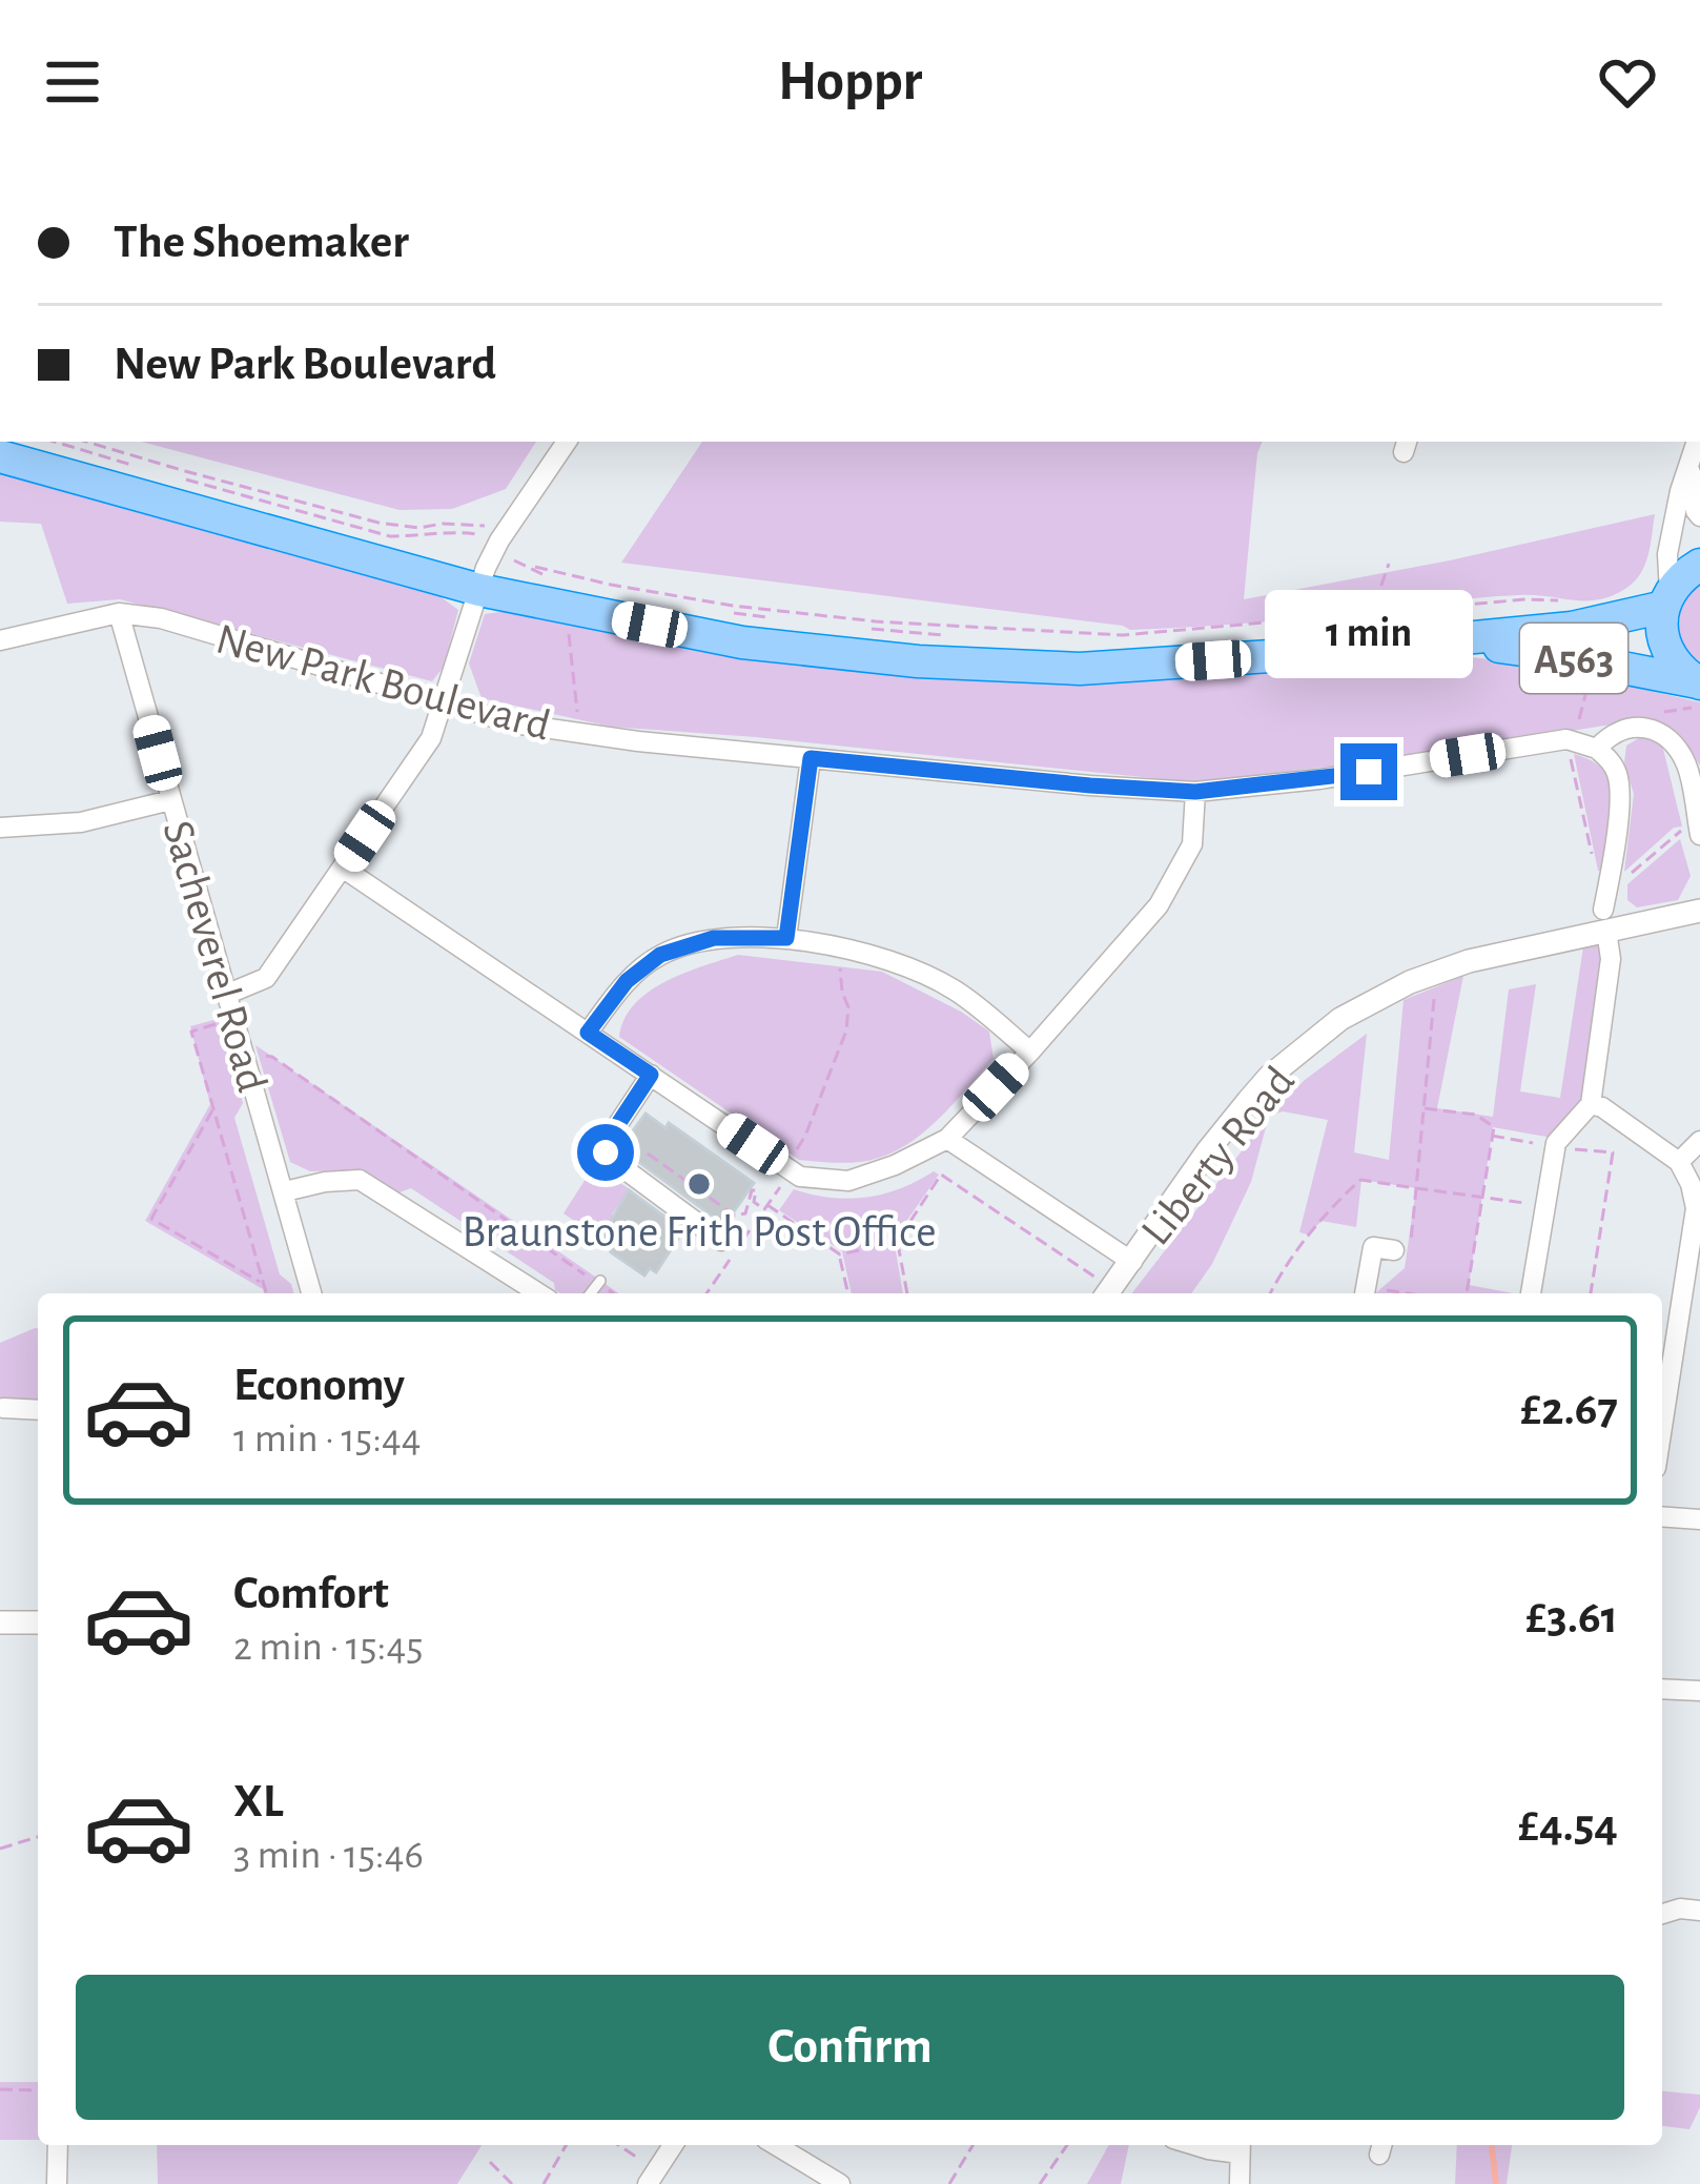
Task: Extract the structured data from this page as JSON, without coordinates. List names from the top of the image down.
{
  "streets": {
    "highway": ["A563"],
    "street": ["New Park Boulevard", "Sacheverel Road", "Liberty Road"]
  },
  "crossings": [
    ["New Park Boulevard", "Sacheverel Road"]
  ],
  "places": ["Braunstone Frith Post Office"],
  "page": {
    "header": "Hoppr",
    "banner": ["The Shoemaker", "New Park Boulevard"],
    "bubble": "1 min",
    "list": [
      {
        "name": "Economy",
        "note": "1 min · 15:44",
        "value": "£2.67"
      },
      {
        "name": "Comfort",
        "note": "2 min · 15:45",
        "value": "£3.61"
      },
      {
        "name": "XL",
        "note": "3 min · 15:46",
        "value": "£4.54"
      }
    ],
    "buttons": "Confirm"
  }
}
